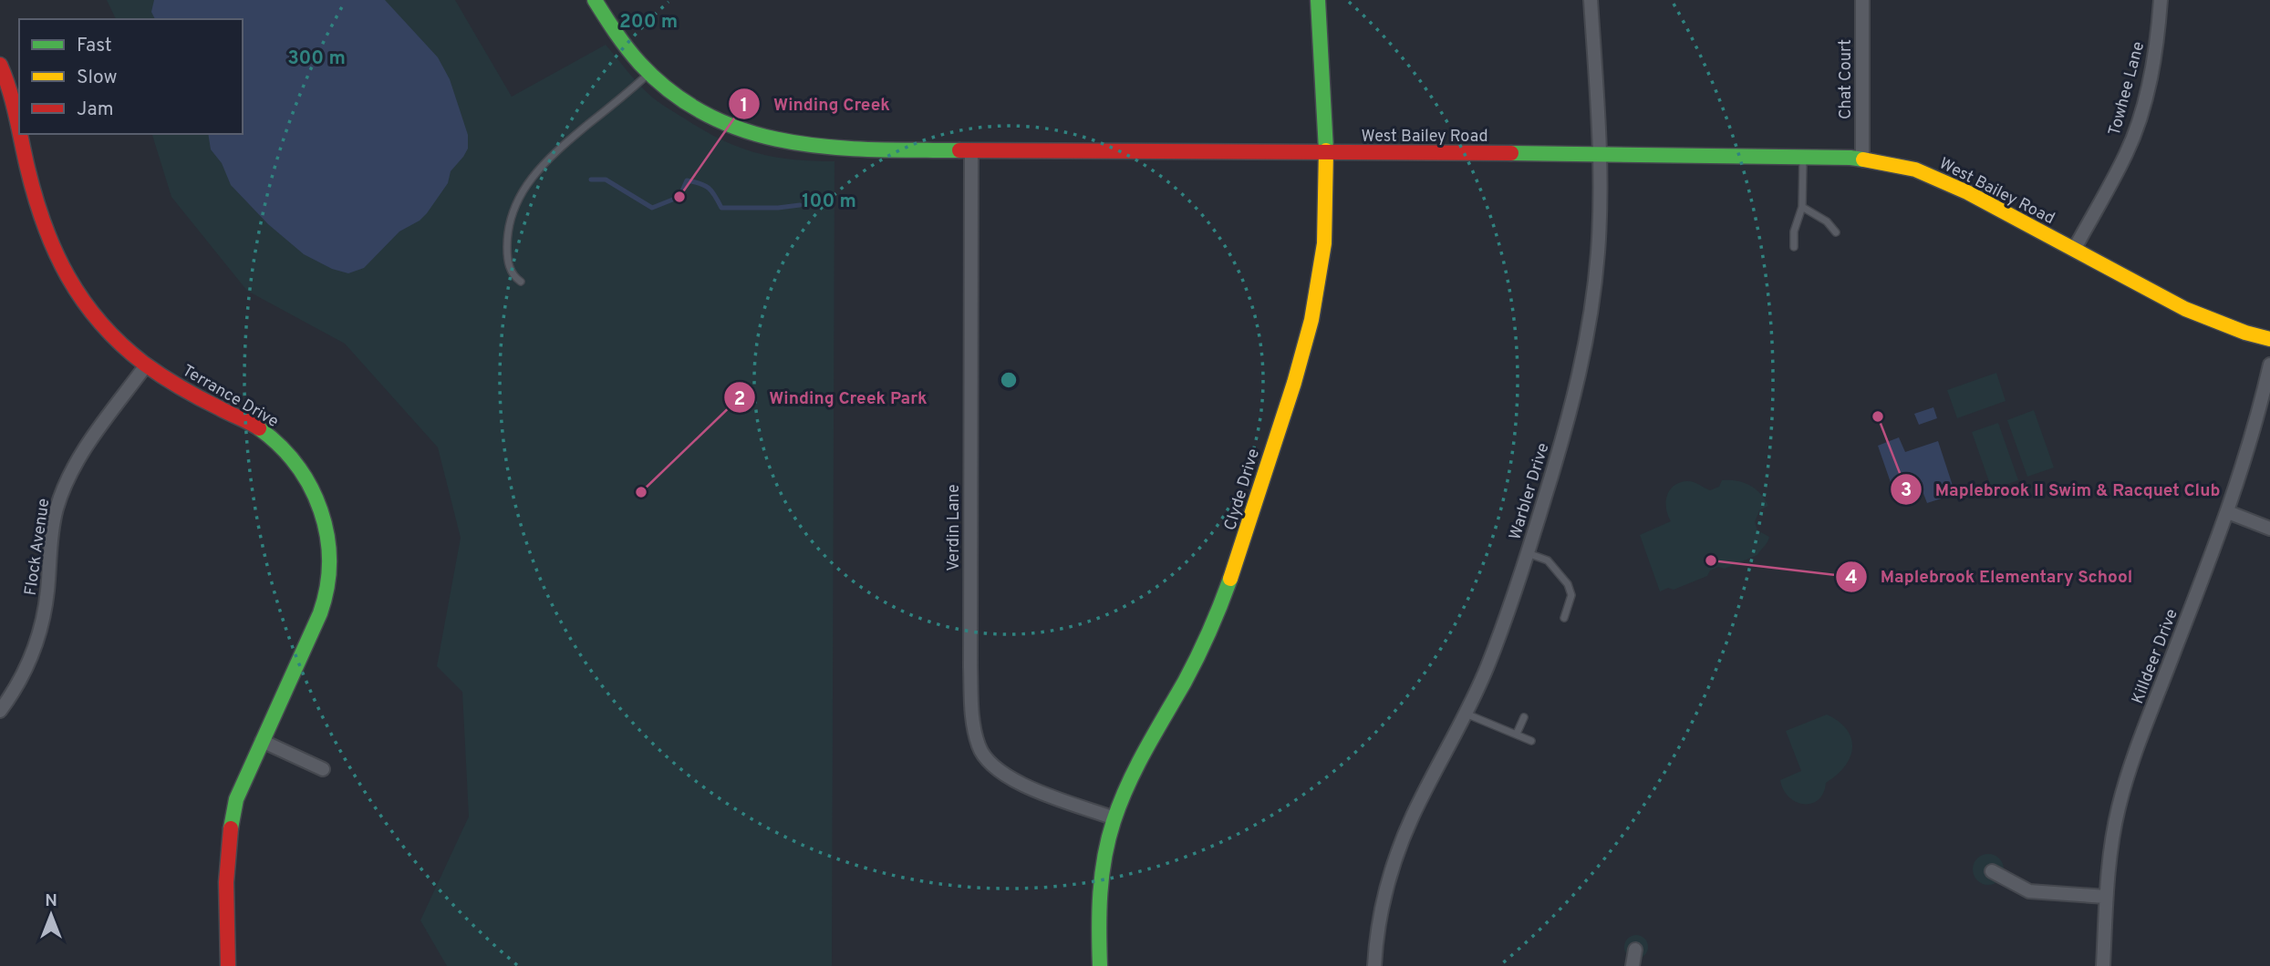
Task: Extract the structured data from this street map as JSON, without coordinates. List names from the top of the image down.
{
  "streets": {
    "street": [
      "Chat Court",
      "Towhee Lane",
      "West Bailey Road",
      "Terrance Drive",
      "Clyde Drive",
      "Warbler Drive",
      "Verdin Lane",
      "Flock Avenue",
      "Killdeer Drive"
    ]
  },
  "crossings": [
    ["Chat Court", "West Bailey Road"],
    ["Towhee Lane", "West Bailey Road"],
    ["West Bailey Road", "Clyde Drive"],
    ["West Bailey Road", "Warbler Drive"],
    ["West Bailey Road", "Verdin Lane"],
    ["Terrance Drive", "Flock Avenue"],
    ["Clyde Drive", "Verdin Lane"]
  ],
  "places": [
    "Winding Creek",
    "Maplebrook II Swim & Racquet Club",
    "Winding Creek Park",
    "Maplebrook Elementary School"
  ],
  "legend": ["Fast", "Slow", "Jam"],
  "north": "top",
  "rings": ["200 m", "300 m", "100 m"]
}
